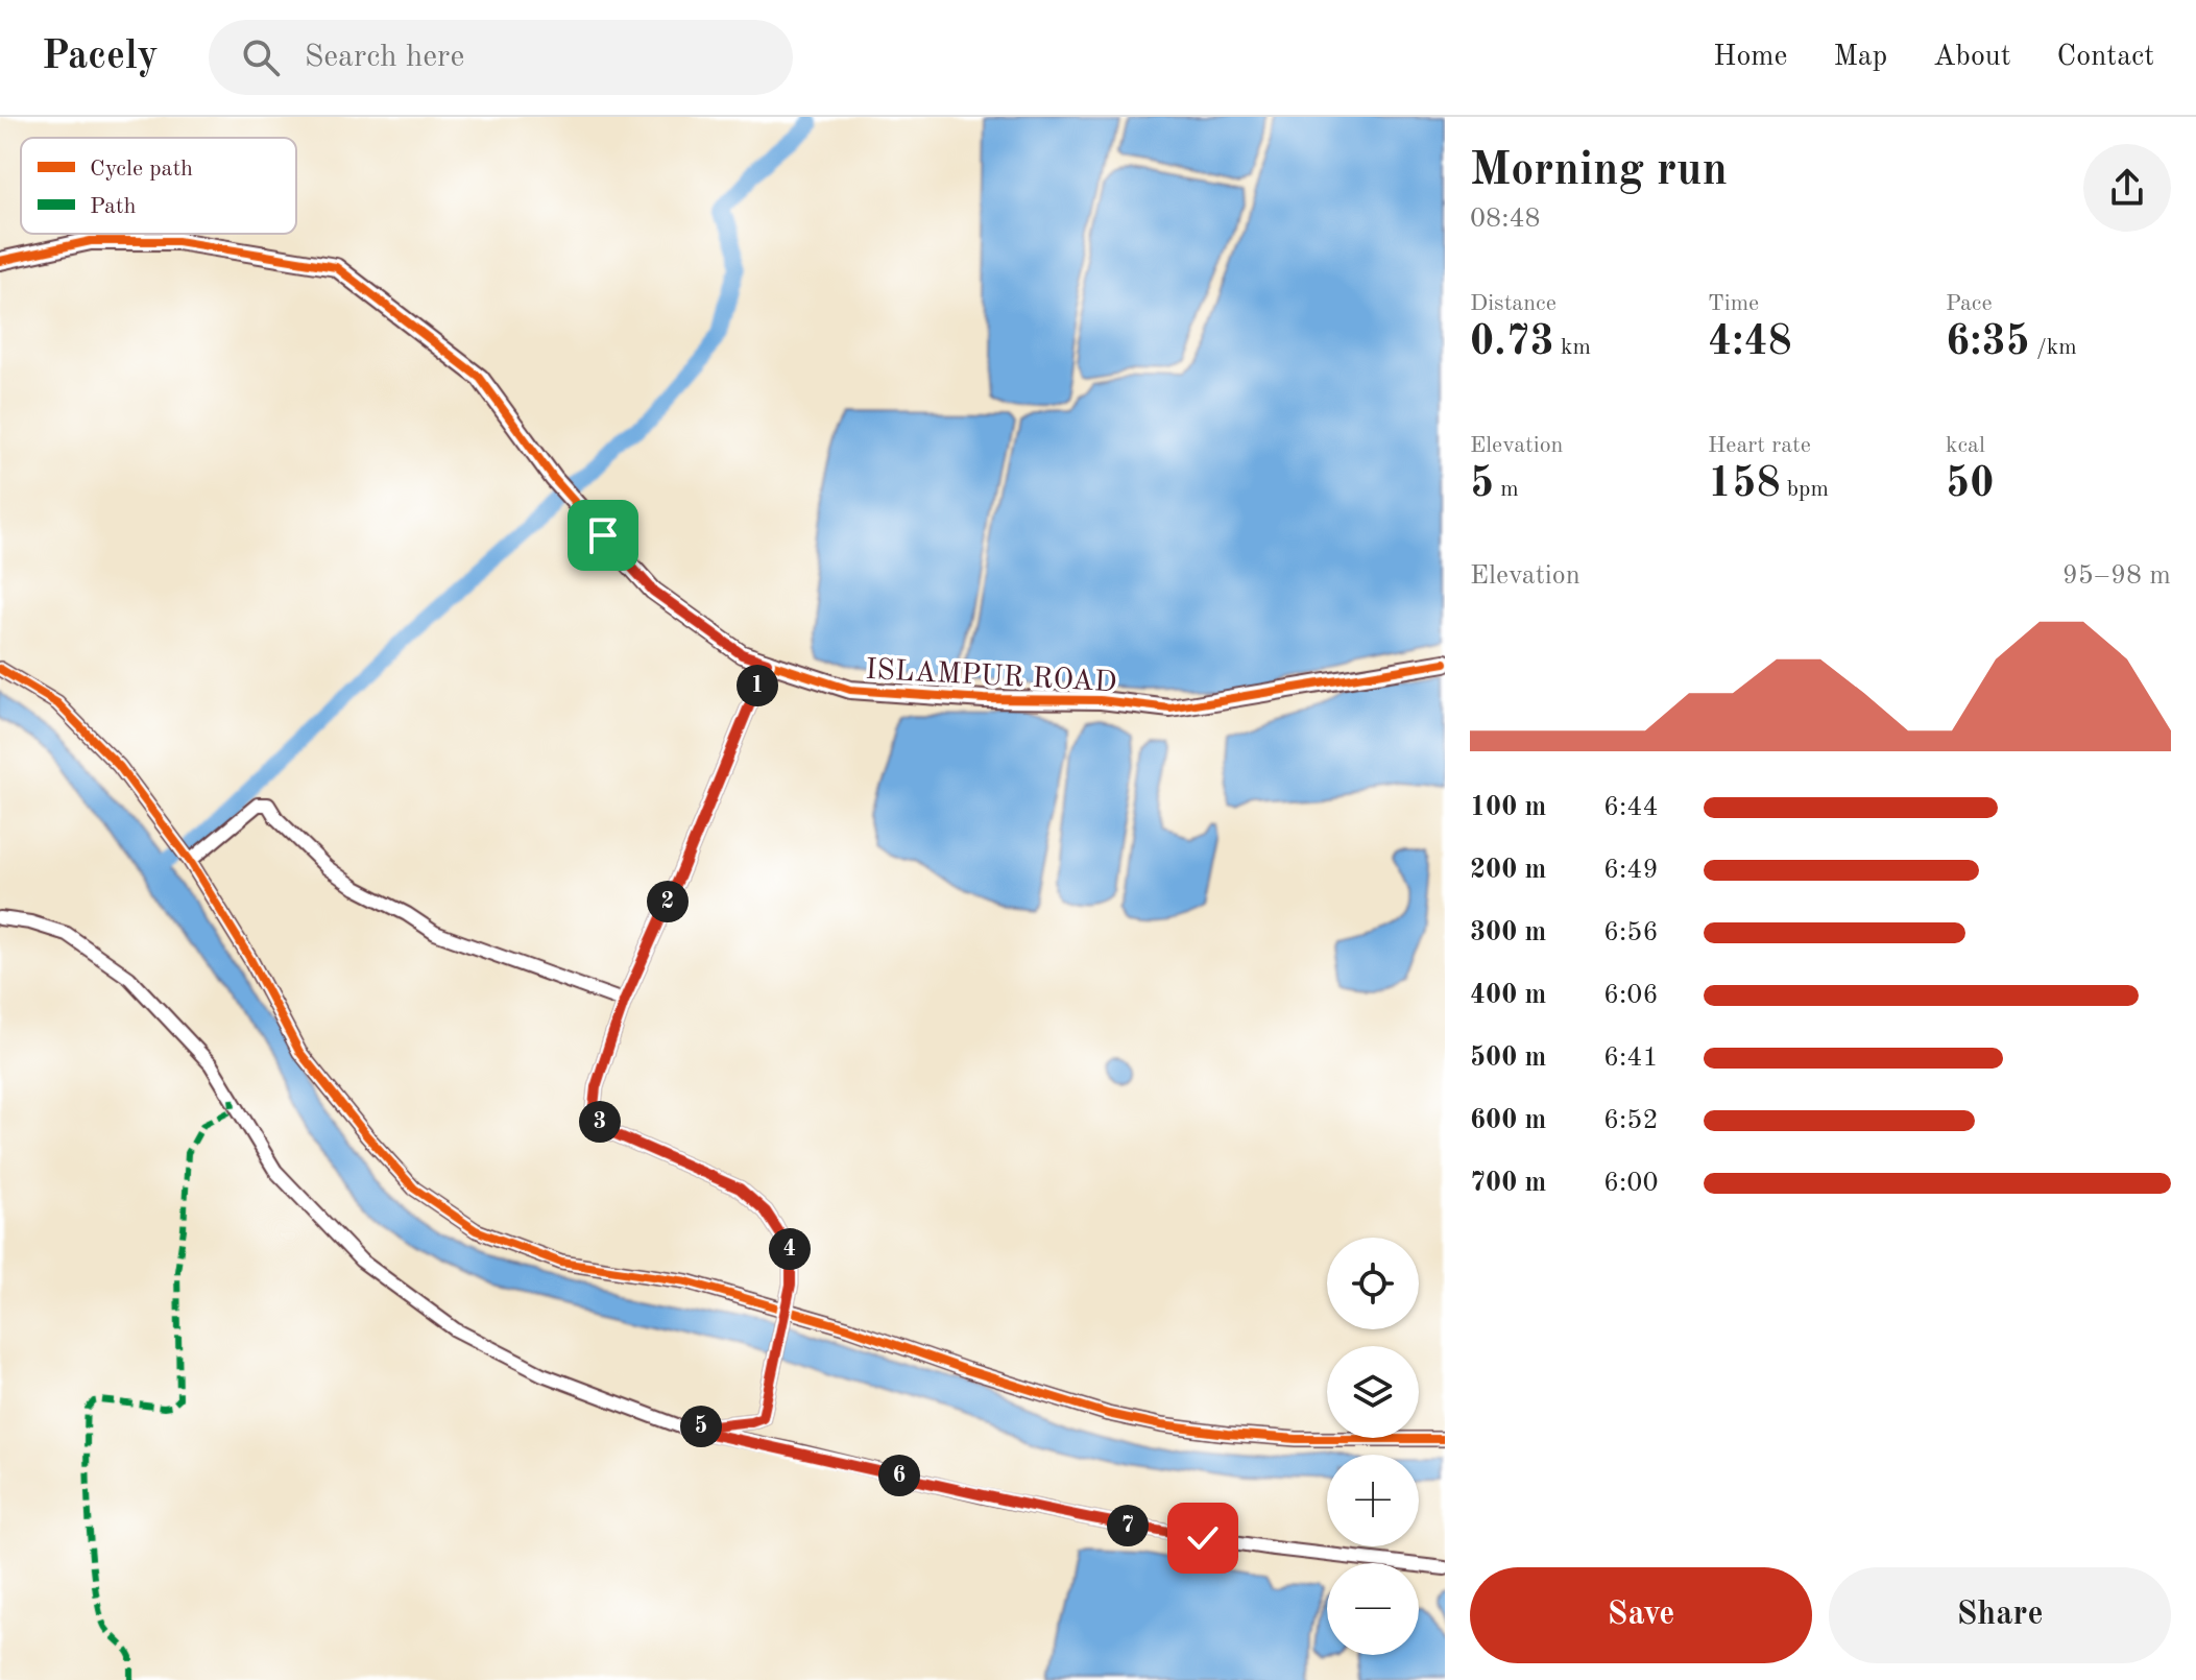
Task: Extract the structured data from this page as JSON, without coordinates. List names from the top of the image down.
{
  "streets": {
    "street": ["ISLAMPUR ROAD"]
  },
  "legend": ["Cycle path", "Path"],
  "page": {
    "header": "Pacely",
    "search": "Search here",
    "nav": [
      "Home",
      "Map",
      "About",
      "Contact"
    ],
    "heading": ["Morning run", "08:48"],
    "stats": [
      ["Distance", "0.73 km"],
      ["Time", "4:48"],
      ["Pace", "6:35 /km"],
      ["Elevation", "5 m"],
      ["Heart rate", "158 bpm"],
      ["kcal", "50"]
    ],
    "chart": ["Elevation", "95–98 m"],
    "pins": [
      "1",
      "2",
      "3",
      "4",
      "5",
      "6",
      "7"
    ],
    "list": [
      {
        "name": "100 m",
        "note": "6:44"
      },
      {
        "name": "200 m",
        "note": "6:49"
      },
      {
        "name": "300 m",
        "note": "6:56"
      },
      {
        "name": "400 m",
        "note": "6:06"
      },
      {
        "name": "500 m",
        "note": "6:41"
      },
      {
        "name": "600 m",
        "note": "6:52"
      },
      {
        "name": "700 m",
        "note": "6:00"
      }
    ],
    "map_buttons": ["+", "−"],
    "buttons": ["Save", "Share"]
  }
}
